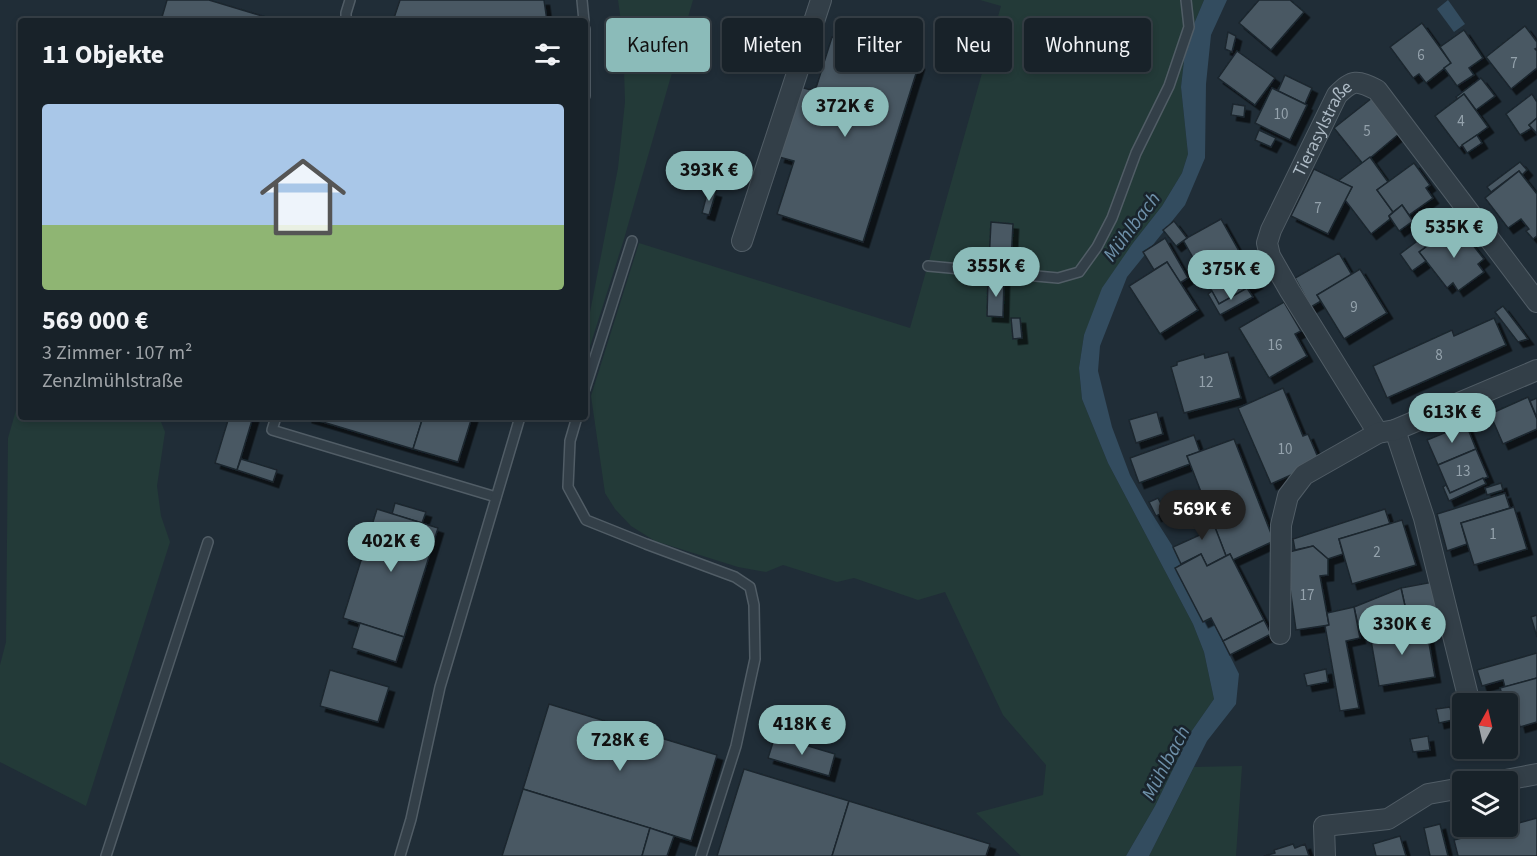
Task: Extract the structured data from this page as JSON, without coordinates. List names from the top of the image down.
{
  "streets": {
    "street": ["Tierasylstraße"]
  },
  "water": ["Mühlbach"],
  "house_numbers": [
    "6",
    "7",
    "10",
    "4",
    "5",
    "7",
    "9",
    "16",
    "8",
    "12",
    "10",
    "13",
    "1",
    "2",
    "17"
  ],
  "north": "top",
  "page": {
    "chip": [
      "Kaufen",
      "Mieten",
      "Filter",
      "Neu",
      "Wohnung"
    ],
    "heading": "11 Objekte",
    "price": [
      "372K €",
      "393K €",
      "535K €",
      "355K €",
      "375K €",
      "613K €",
      "569K €",
      "402K €",
      "330K €",
      "418K €",
      "728K €"
    ],
    "list": [
      {
        "name": "569 000 €",
        "note": "3 Zimmer · 107 m² · Zenzlmühlstraße"
      }
    ]
  }
}
